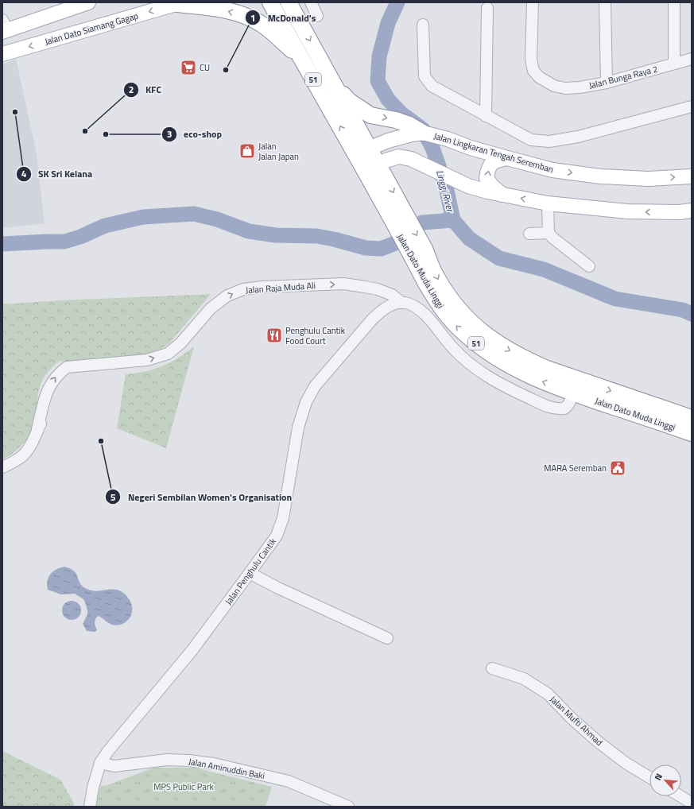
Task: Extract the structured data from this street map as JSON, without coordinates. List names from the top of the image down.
{
  "streets": {
    "highway": ["51", "Jalan Dato Muda Linggi"],
    "main road": ["Jalan Dato Siamang Gagap", "Jalan Lingkaran Tengah Seremban"],
    "street": [
      "Jalan Bunga Raya 2",
      "Jalan Raja Muda Ali",
      "Jalan Penghulu Cantik",
      "Jalan Mufti Ahmad",
      "Jalan Aminuddin Baki"
    ]
  },
  "crossings": [
    ["Jalan Lingkaran Tengah Seremban", "Jalan Dato Muda Linggi"],
    ["Jalan Raja Muda Ali", "Jalan Penghulu Cantik"],
    ["Jalan Penghulu Cantik", "Jalan Aminuddin Baki"]
  ],
  "one_way": ["Jalan Raja Muda Ali"],
  "water": ["Linggi River"],
  "parks": ["MPS Public Park"],
  "places": {
    "supermarket": ["CU"],
    "other": [
      "McDonald's",
      "SK Sri Kelana",
      "KFC",
      "eco-shop",
      "Negeri Sembilan Women's Organisation"
    ],
    "shop": ["Jalan Jalan Japan"],
    "restaurant": ["Penghulu Cantik Food Court"],
    "public building": ["MARA Seremban"]
  },
  "north": "top left"
}
